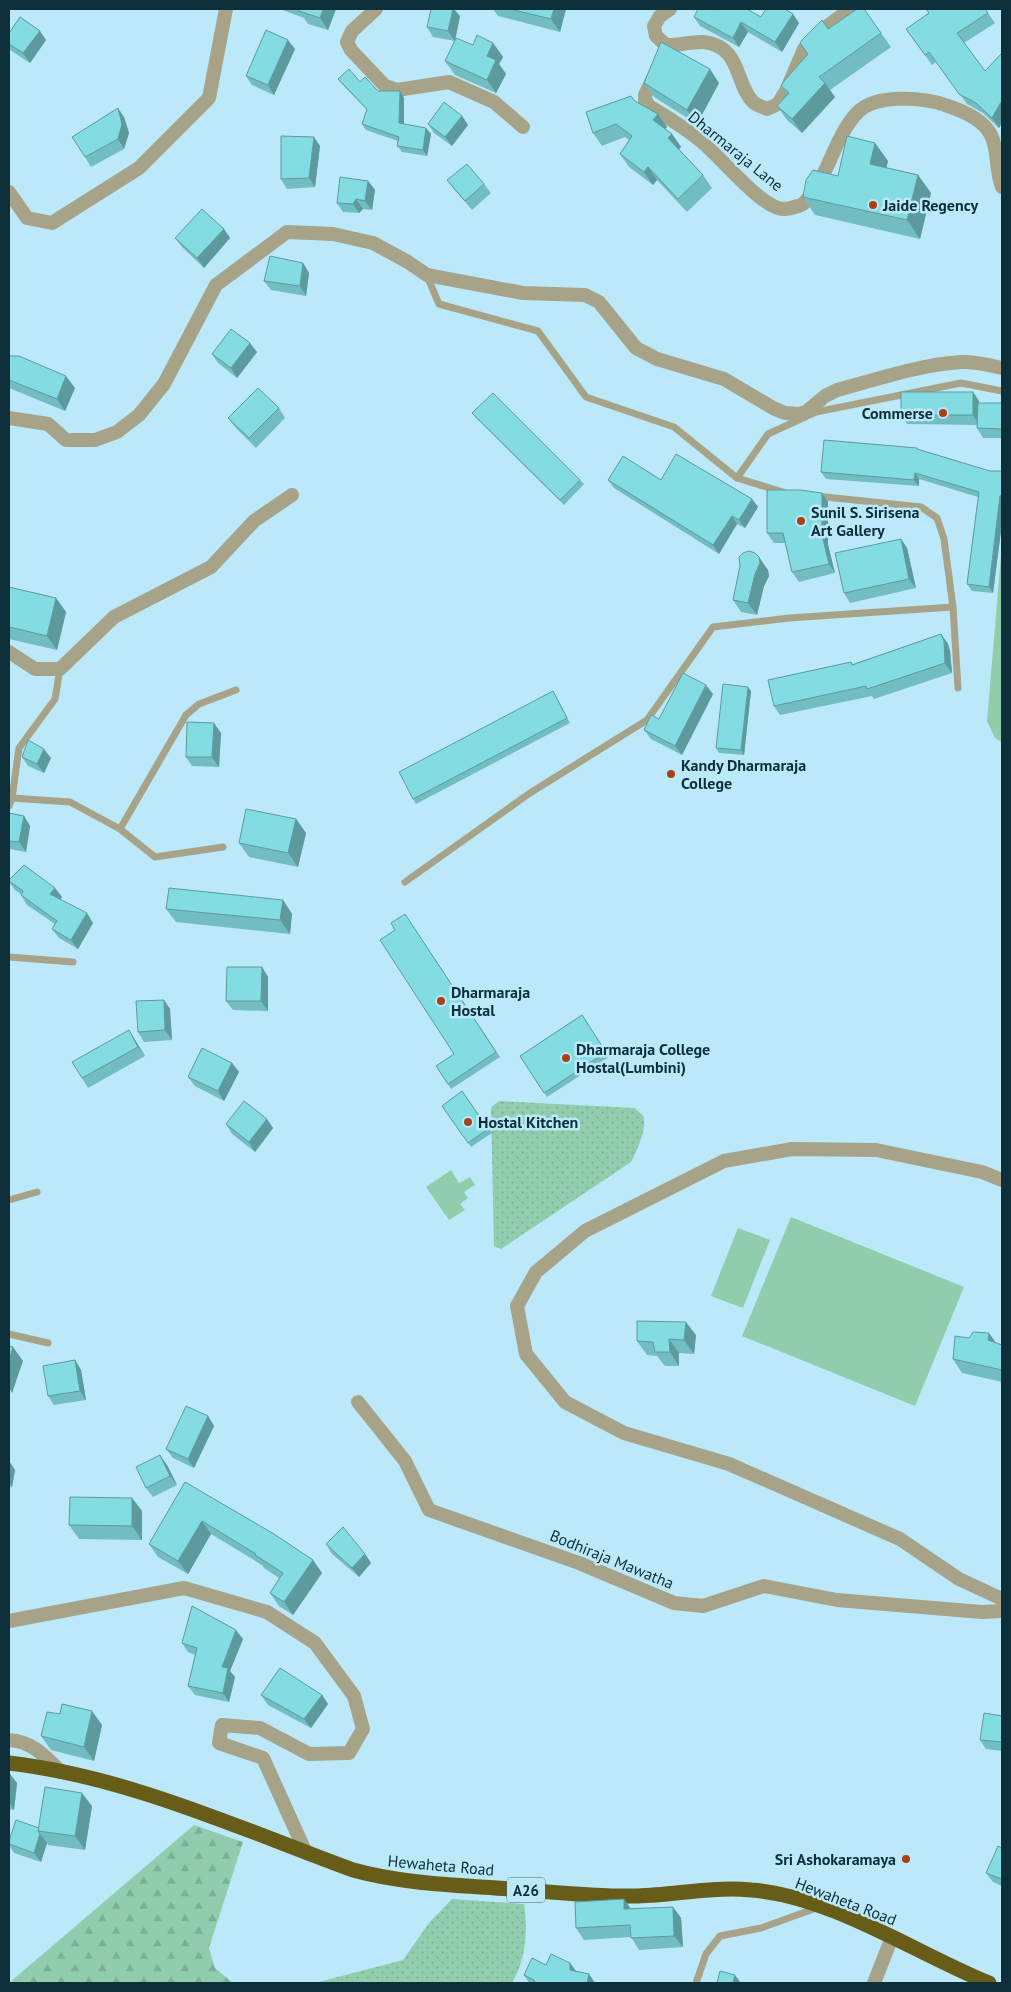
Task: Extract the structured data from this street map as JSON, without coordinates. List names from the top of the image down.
{
  "streets": {
    "highway": ["Hewaheta Road", "A26"],
    "street": ["Dharmaraja Lane", "Bodhiraja Mawatha"]
  },
  "places": [
    "Jaide Regency",
    "Commerse",
    "Sunil S. Sirisena Art Gallery",
    "Kandy Dharmaraja College",
    "Dharmaraja Hostal",
    "Dharmaraja College Hostal(Lumbini)",
    "Hostal Kitchen",
    "Sri Ashokaramaya"
  ]
}
